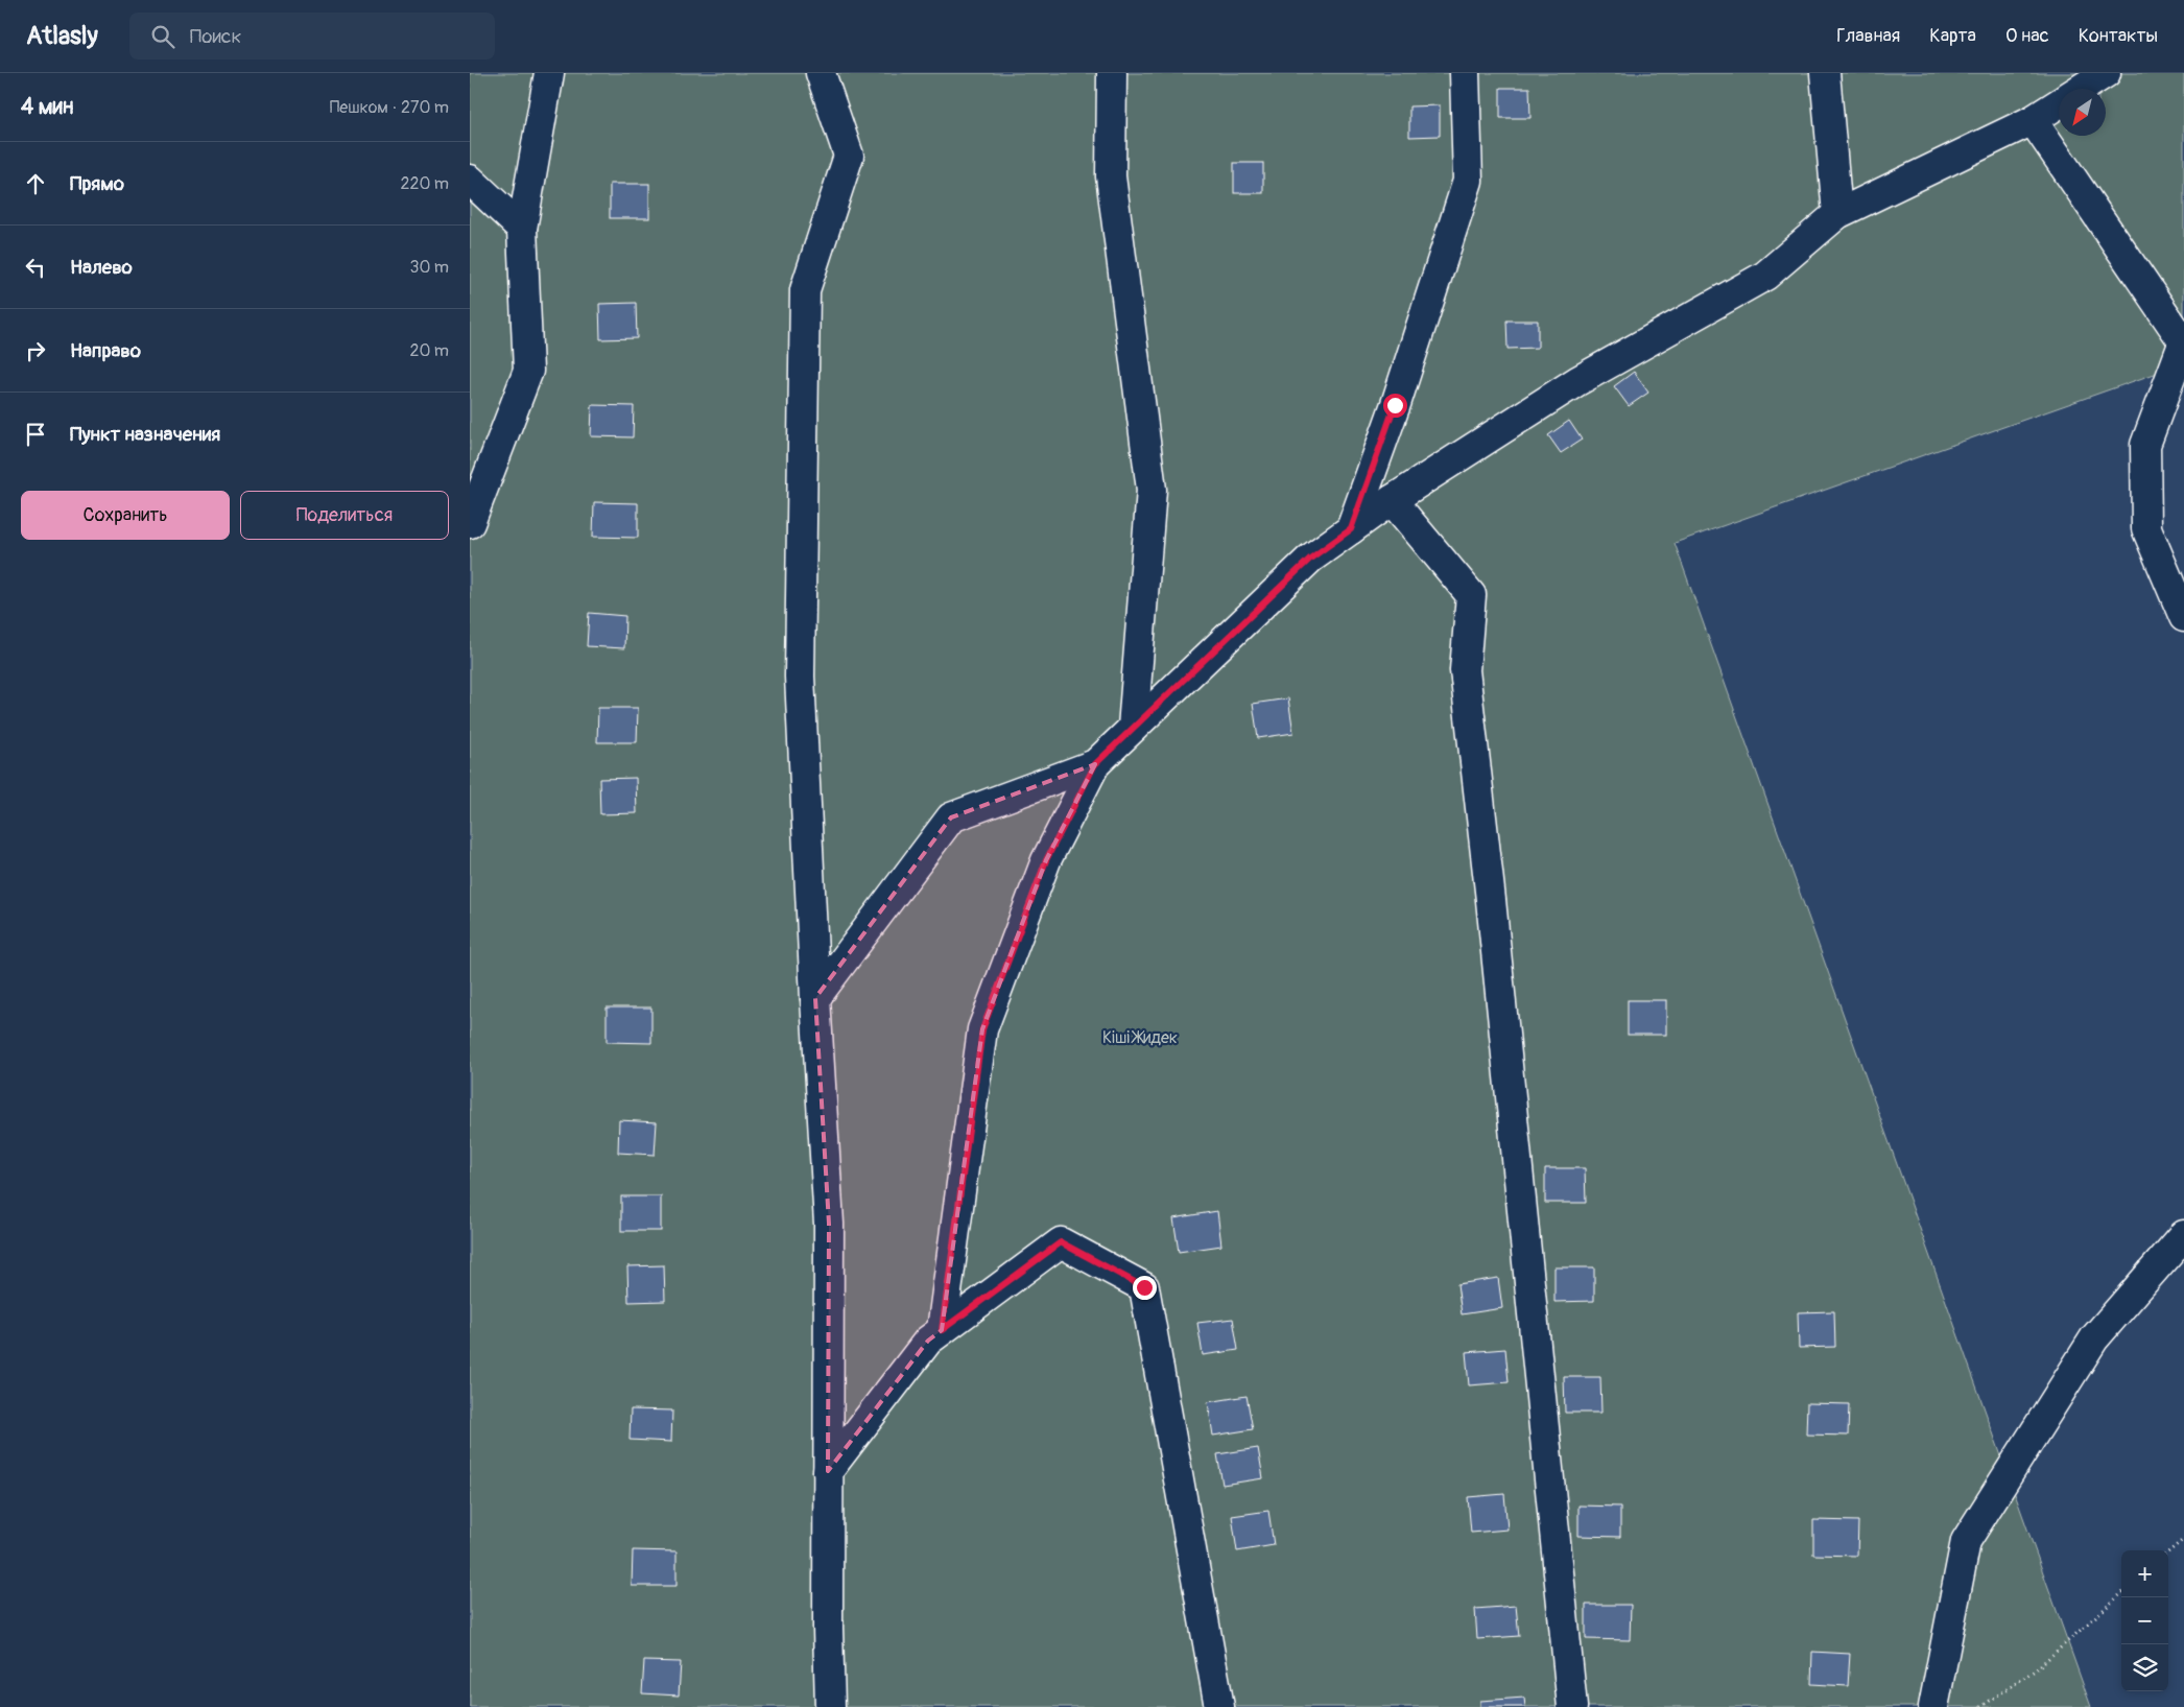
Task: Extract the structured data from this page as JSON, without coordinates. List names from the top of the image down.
{
  "parks": ["Кіші Жидек"],
  "north": "bottom left",
  "page": {
    "header": "Atlasly",
    "search": "Поиск",
    "nav": [
      "Главная",
      "Карта",
      "О нас",
      "Контакты"
    ],
    "heading": ["4 мин", "Пешком · 270 m"],
    "list": [
      ["Прямо", "220 m"],
      ["Налево", "30 m"],
      ["Направо", "20 m"],
      "Пункт назначения"
    ],
    "buttons": ["Сохранить", "Поделиться"],
    "map_buttons": ["+", "−"]
  }
}
